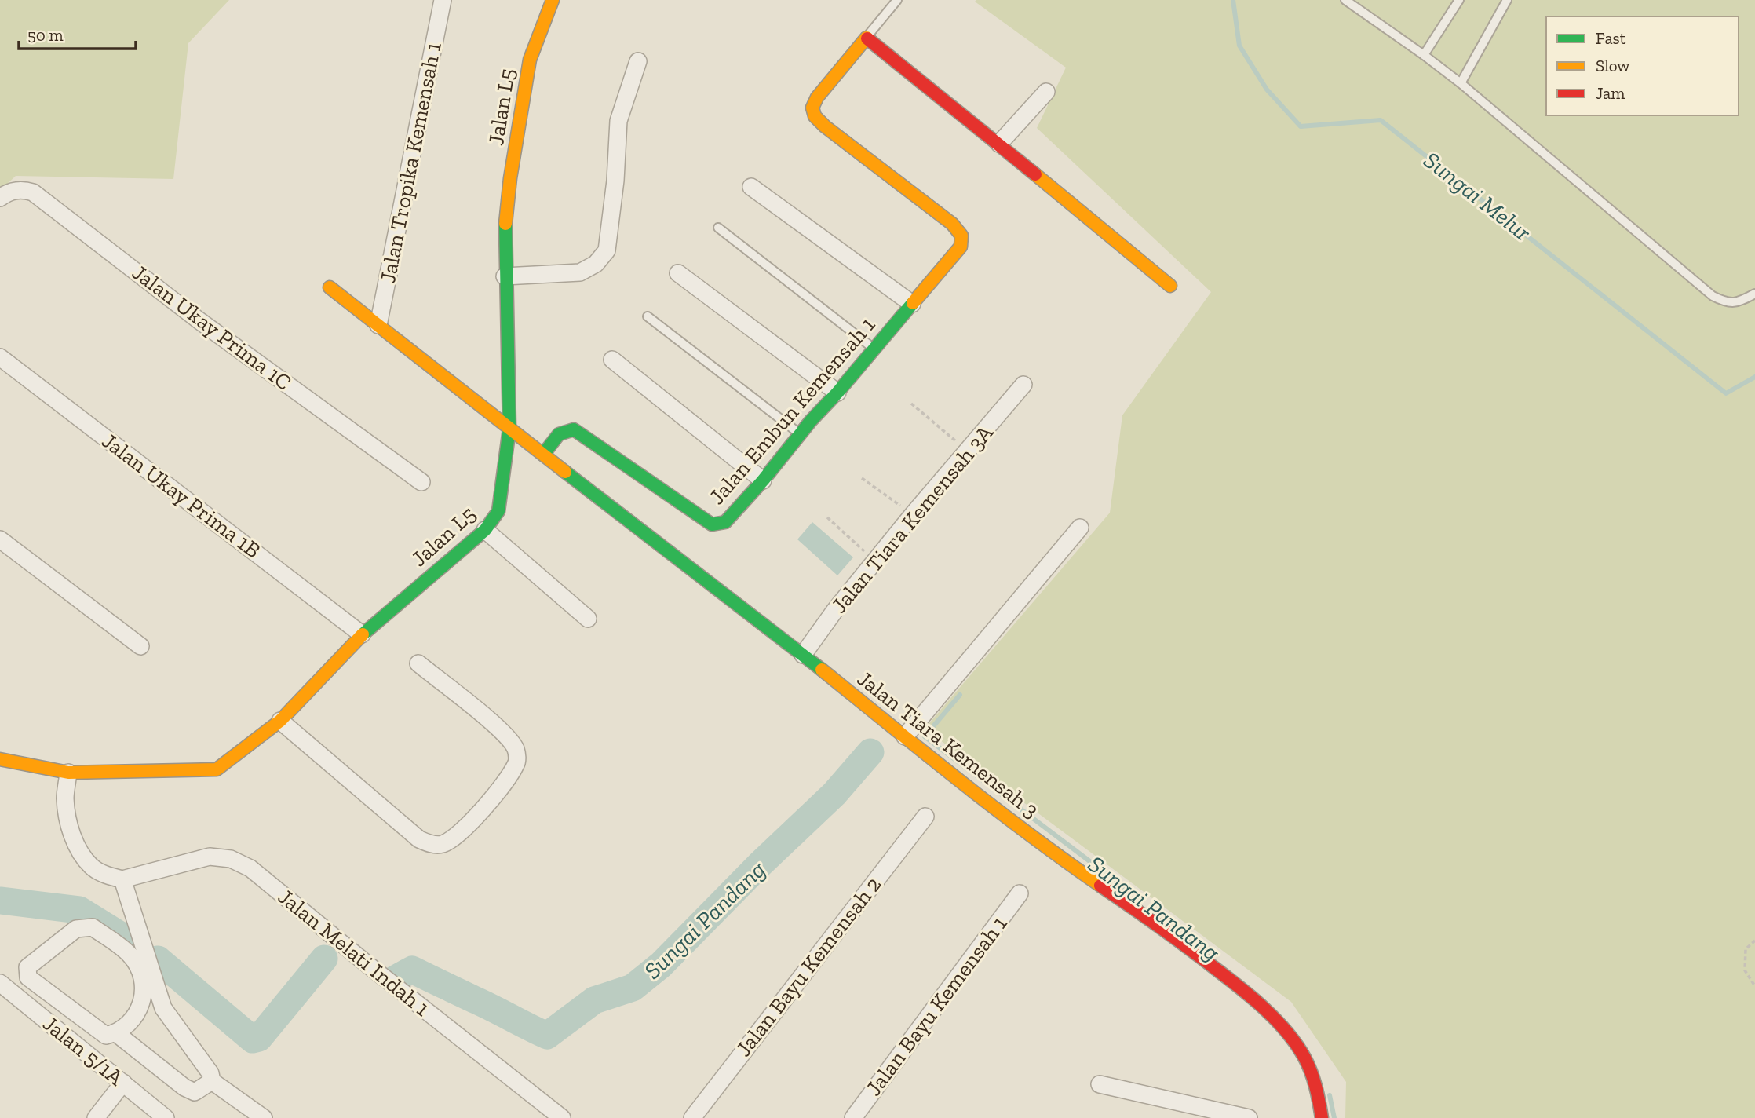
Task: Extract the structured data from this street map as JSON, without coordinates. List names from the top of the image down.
{
  "streets": {
    "street": [
      "Jalan L5",
      "Jalan Tropika Kemensah 1",
      "Jalan Ukay Prima 1C",
      "Jalan Embun Kemensah 1",
      "Jalan Ukay Prima 1B",
      "Jalan Tiara Kemensah 3A",
      "Jalan Tiara Kemensah 3",
      "Jalan Melati Indah 1",
      "Jalan Bayu Kemensah 2",
      "Jalan Bayu Kemensah 1",
      "Jalan 5/1A"
    ]
  },
  "crossings": [
    ["Jalan L5", "Jalan Ukay Prima 1B"],
    ["Jalan L5", "Jalan Tiara Kemensah 3"],
    ["Jalan Tropika Kemensah 1", "Jalan Tiara Kemensah 3"],
    ["Jalan Embun Kemensah 1", "Jalan Tiara Kemensah 3"],
    ["Jalan Tiara Kemensah 3A", "Jalan Tiara Kemensah 3"]
  ],
  "water": ["Sungai Melur", "Sungai Pandang"],
  "legend": ["Fast", "Slow", "Jam"],
  "scale_bar": "50 m"
}
